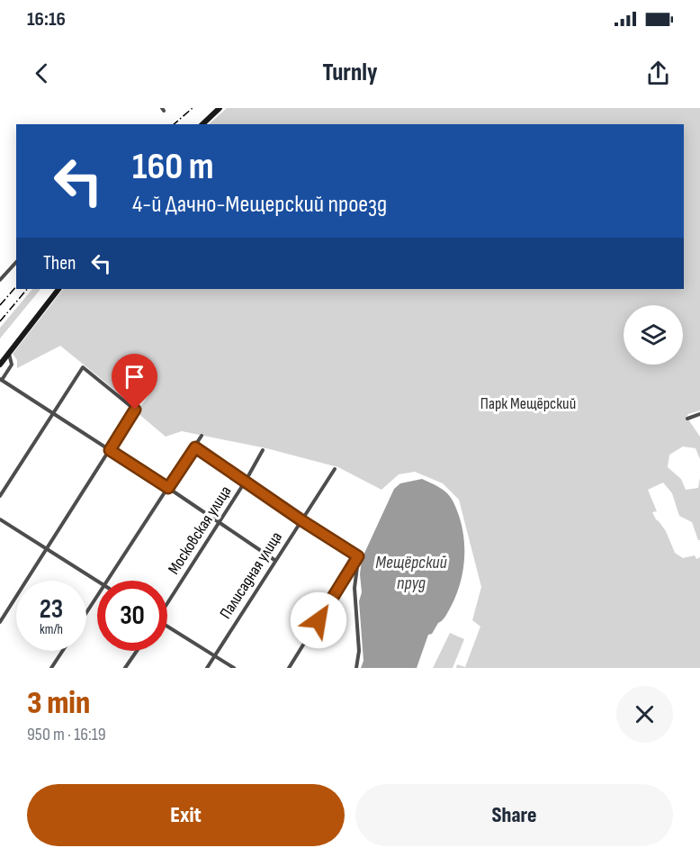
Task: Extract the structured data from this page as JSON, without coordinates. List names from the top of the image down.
{
  "streets": {
    "street": ["Московская улица", "Палисадная улица"]
  },
  "water": ["Мещёрский пруд"],
  "parks": ["Парк Мещёрский"],
  "page": {
    "status": "16:16",
    "header": "Turnly",
    "turn": ["160 m", "4-й Дачно-Мещерский проезд"],
    "then": "Then",
    "speed": "23 km/h",
    "limit": "30",
    "heading": ["3 min", "950 m · 16:19"],
    "buttons": ["Exit", "Share"]
  }
}
